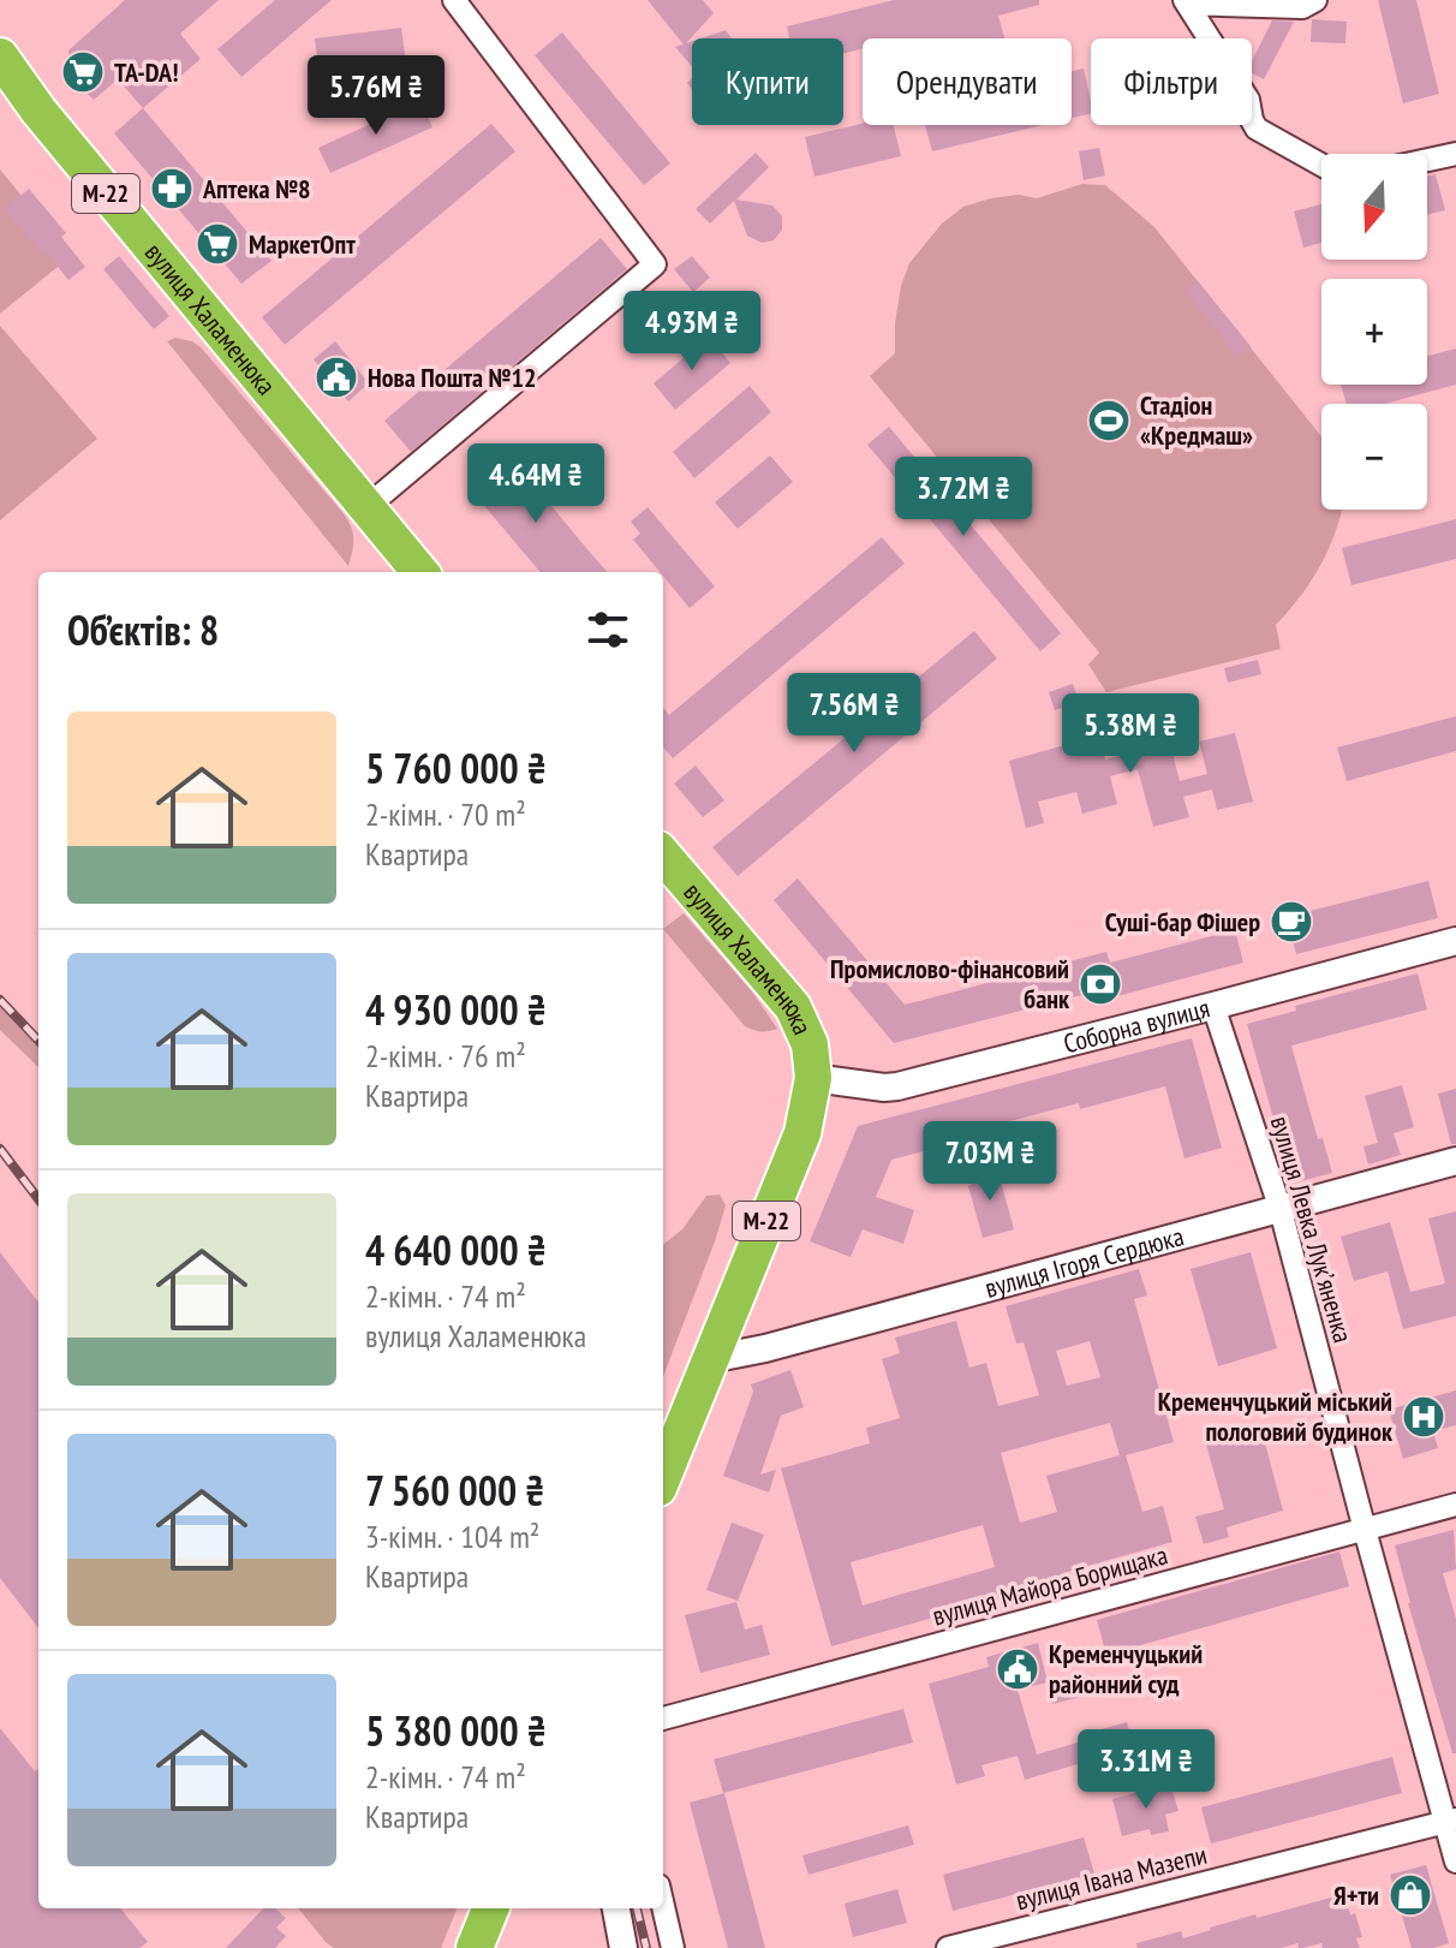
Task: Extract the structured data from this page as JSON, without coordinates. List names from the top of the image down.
{
  "streets": {
    "highway": ["М-22", "вулиця Халаменюка"],
    "street": [
      "Соборна вулиця",
      "вулиця Левка Лукʼяненка",
      "вулиця Ігоря Сердюка",
      "вулиця Майора Борищака",
      "вулиця Івана Мазепи"
    ]
  },
  "crossings": [
    ["М-22", "вулиця Халаменюка"],
    ["М-22", "Соборна вулиця"],
    ["М-22", "вулиця Ігоря Сердюка"],
    ["вулиця Халаменюка", "Соборна вулиця"],
    ["Соборна вулиця", "вулиця Левка Лукʼяненка"],
    ["вулиця Левка Лукʼяненка", "вулиця Ігоря Сердюка"],
    ["вулиця Левка Лукʼяненка", "вулиця Майора Борищака"],
    ["вулиця Левка Лукʼяненка", "вулиця Івана Мазепи"]
  ],
  "places": {
    "supermarket": ["TA-DA!", "МаркетОпт"],
    "pharmacy": ["Аптека №8"],
    "public building": ["Нова Пошта №12", "Кременчуцький районний суд"],
    "sports": ["Стадіон «Кредмаш»"],
    "cafe": ["Суші-бар Фішер"],
    "bank": ["Промислово-фінансовий банк"],
    "hospital": ["Кременчуцький міський пологовий будинок"],
    "shop": ["Я+ти"]
  },
  "north": "bottom",
  "page": {
    "chip": ["Купити", "Орендувати", "Фільтри"],
    "price": [
      "5.76M ₴",
      "4.93M ₴",
      "4.64M ₴",
      "3.72M ₴",
      "7.56M ₴",
      "5.38M ₴",
      "7.03M ₴",
      "3.31M ₴"
    ],
    "map_buttons": ["+", "−"],
    "heading": "Об’єктів: 8",
    "list": [
      {
        "name": "5 760 000 ₴",
        "note": "2-кімн. · 70 m² · Квартира"
      },
      {
        "name": "4 930 000 ₴",
        "note": "2-кімн. · 76 m² · Квартира"
      },
      {
        "name": "4 640 000 ₴",
        "note": "2-кімн. · 74 m² · вулиця Халаменюка"
      },
      {
        "name": "7 560 000 ₴",
        "note": "3-кімн. · 104 m² · Квартира"
      },
      {
        "name": "5 380 000 ₴",
        "note": "2-кімн. · 74 m² · Квартира"
      }
    ]
  }
}
